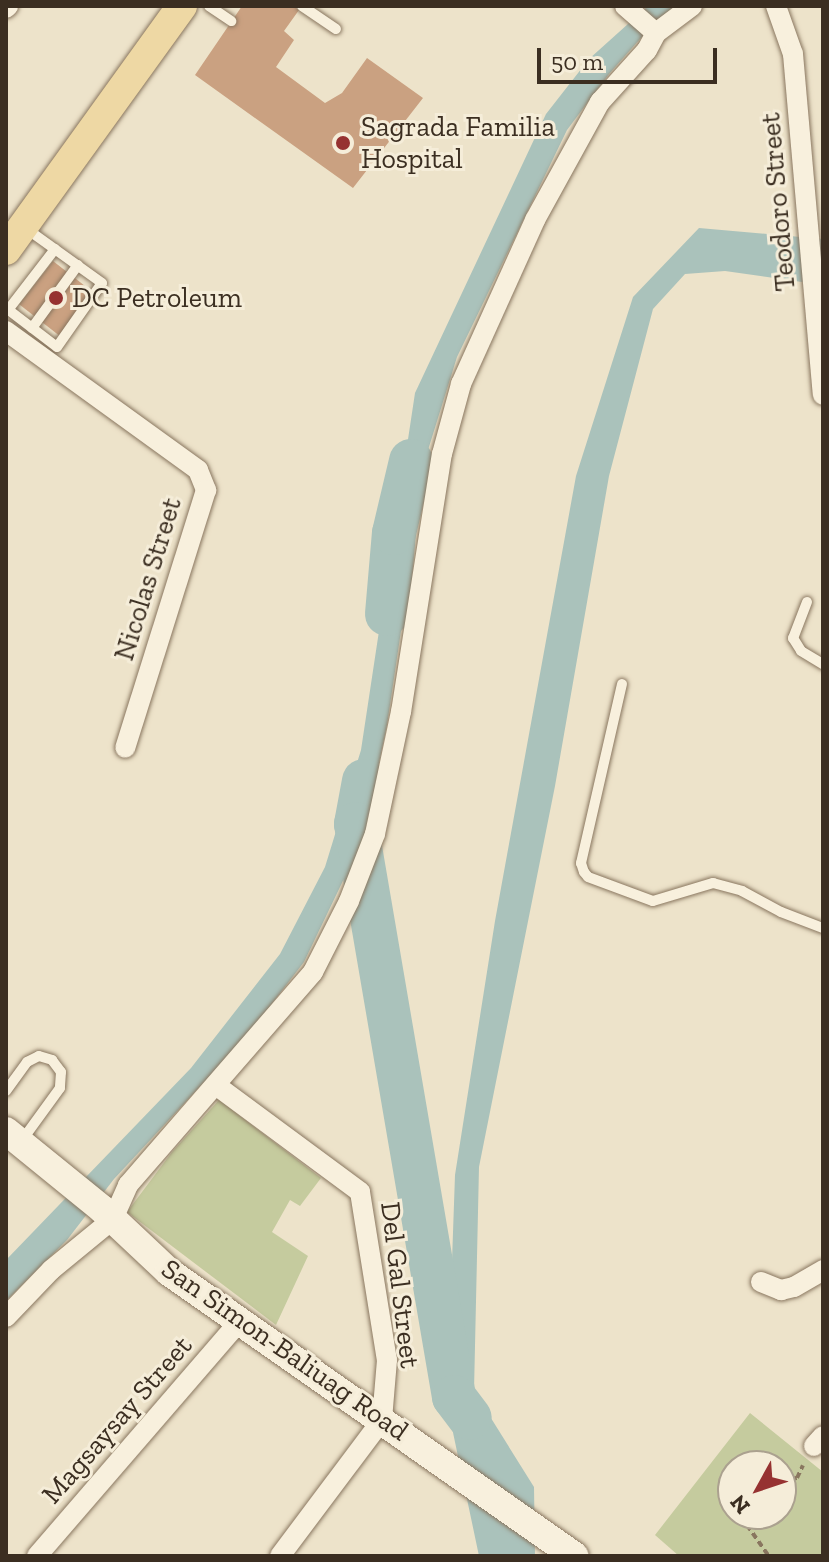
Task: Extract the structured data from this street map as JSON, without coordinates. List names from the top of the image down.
{
  "streets": {
    "main road": ["San Simon-Baliuag Road"],
    "street": [
      "Teodoro Street",
      "Nicolas Street",
      "Del Gal Street",
      "Magsaysay Street"
    ]
  },
  "crossings": [
    ["Del Gal Street", "San Simon-Baliuag Road"],
    ["San Simon-Baliuag Road", "Magsaysay Street"]
  ],
  "places": ["Sagrada Familia Hospital", "DC Petroleum"],
  "scale_bar": "50 m",
  "north": "bottom left"
}
